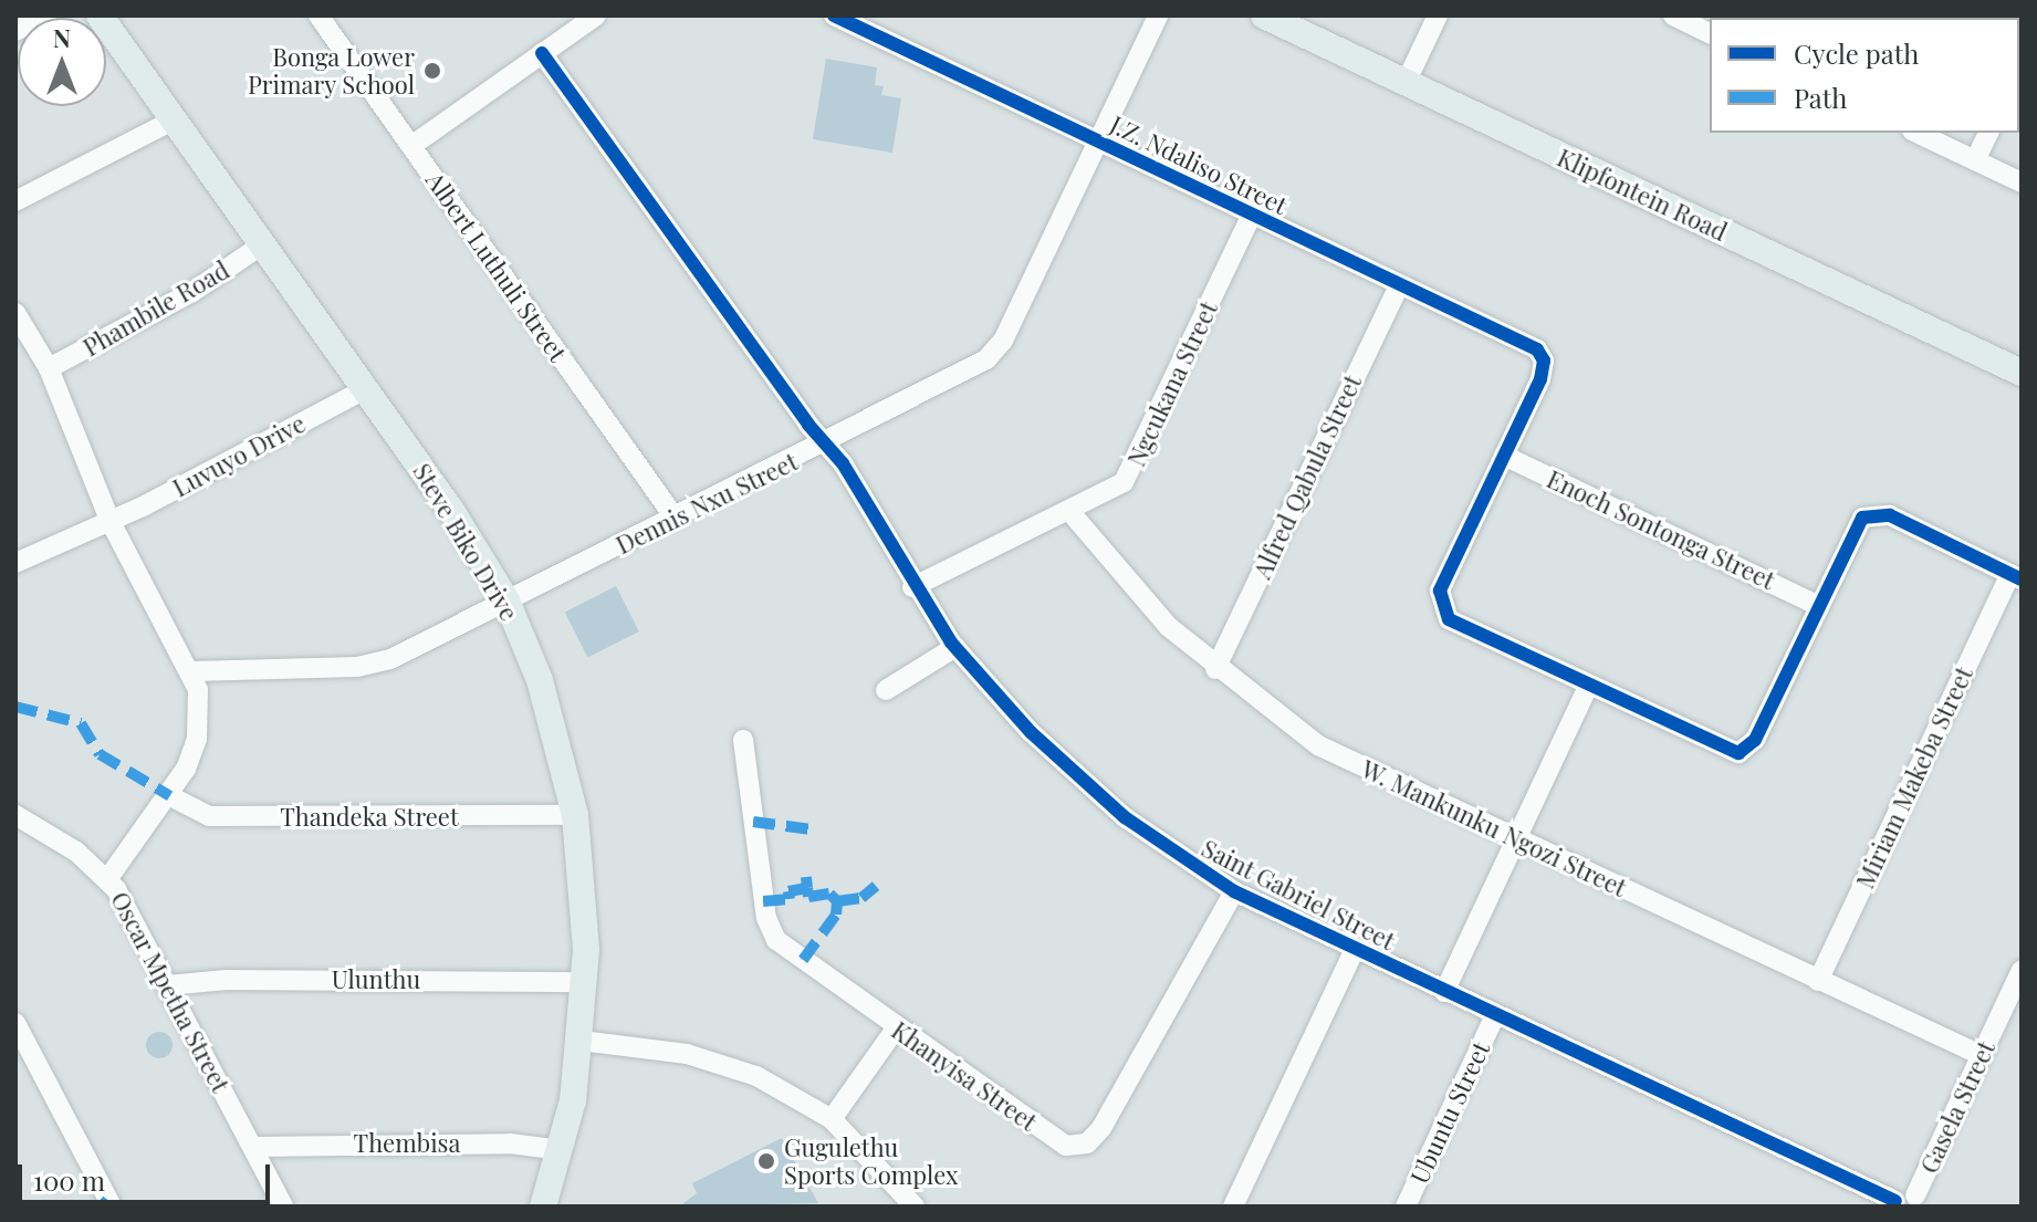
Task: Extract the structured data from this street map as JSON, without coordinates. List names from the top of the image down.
{
  "streets": {
    "main road": ["Klipfontein Road", "Steve Biko Drive"],
    "street": [
      "J.Z. Ndaliso Street",
      "Albert Luthuli Street",
      "Phambile Road",
      "Ngcukana Street",
      "Luvuyo Drive",
      "Alfred Qabula Street",
      "Dennis Nxu Street",
      "Enoch Sontonga Street",
      "Miriam Makeba Street",
      "Thandeka Street",
      "W. Mankunku Ngozi Street",
      "Saint Gabriel Street",
      "Ulunthu",
      "Oscar Mpetha Street",
      "Khanyisa Street",
      "Gasela Street",
      "Ubuntu Street",
      "Thembisa"
    ]
  },
  "crossings": [
    ["J.Z. Ndaliso Street", "Ngcukana Street"],
    ["J.Z. Ndaliso Street", "Alfred Qabula Street"],
    ["J.Z. Ndaliso Street", "Dennis Nxu Street"],
    ["J.Z. Ndaliso Street", "Enoch Sontonga Street"],
    ["Albert Luthuli Street", "Dennis Nxu Street"],
    ["Phambile Road", "Steve Biko Drive"],
    ["Ngcukana Street", "W. Mankunku Ngozi Street"],
    ["Ngcukana Street", "Saint Gabriel Street"],
    ["Luvuyo Drive", "Steve Biko Drive"],
    ["Alfred Qabula Street", "W. Mankunku Ngozi Street"],
    ["Dennis Nxu Street", "Steve Biko Drive"],
    ["Dennis Nxu Street", "Saint Gabriel Street"],
    ["Steve Biko Drive", "Thandeka Street"],
    ["Steve Biko Drive", "Ulunthu"],
    ["Steve Biko Drive", "Thembisa"],
    ["Miriam Makeba Street", "W. Mankunku Ngozi Street"],
    ["W. Mankunku Ngozi Street", "Gasela Street"],
    ["Saint Gabriel Street", "Khanyisa Street"],
    ["Saint Gabriel Street", "Gasela Street"],
    ["Saint Gabriel Street", "Ubuntu Street"],
    ["Ulunthu", "Oscar Mpetha Street"],
    ["Oscar Mpetha Street", "Thembisa"]
  ],
  "places": ["Bonga Lower Primary School", "Gugulethu Sports Complex"],
  "legend": ["Cycle path", "Path"],
  "scale_bar": "100 m",
  "north": "top"
}
